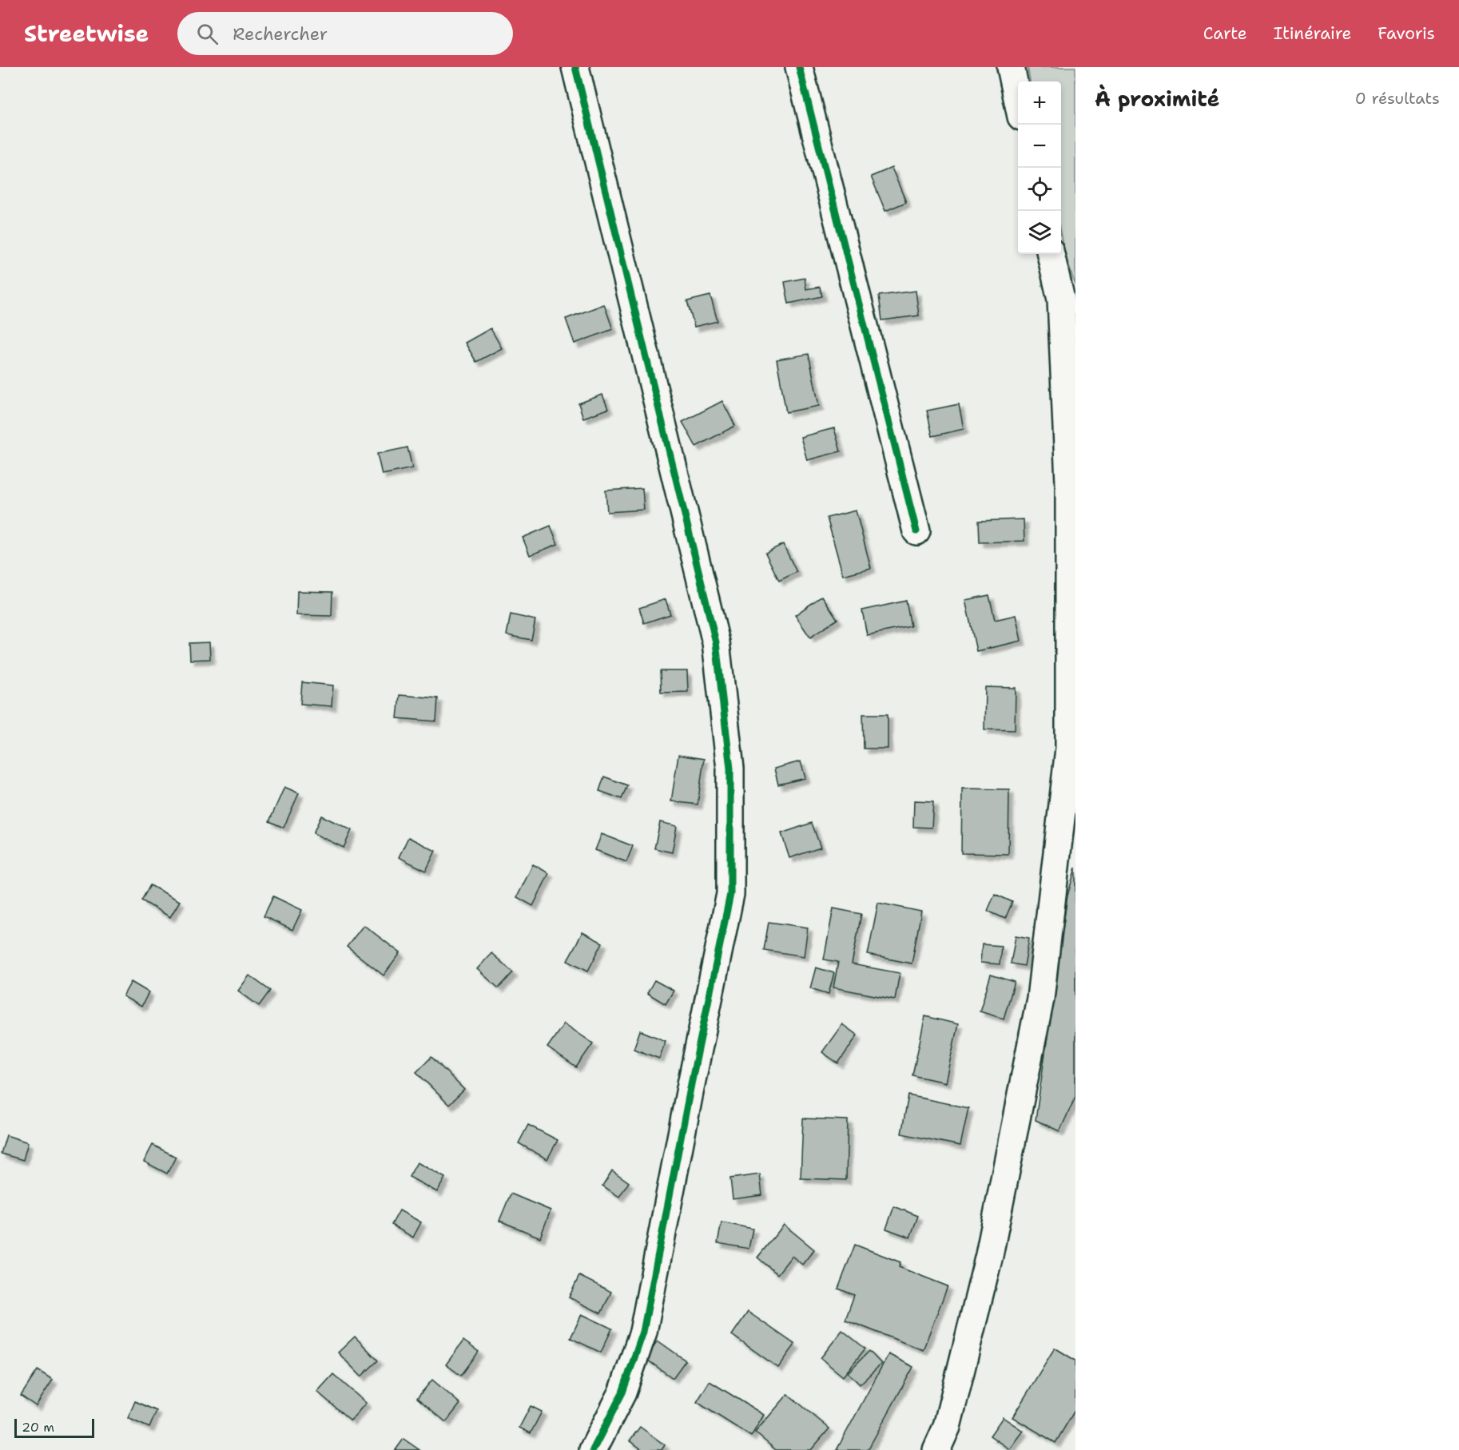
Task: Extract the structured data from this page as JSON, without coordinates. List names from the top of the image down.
{
  "scale_bar": "20 m",
  "page": {
    "header": "Streetwise",
    "search": "Rechercher",
    "nav": ["Carte", "Itinéraire", "Favoris"],
    "heading": ["À proximité", "0 résultats"],
    "map_buttons": ["+", "−"],
    "scale": "20 m"
  }
}
